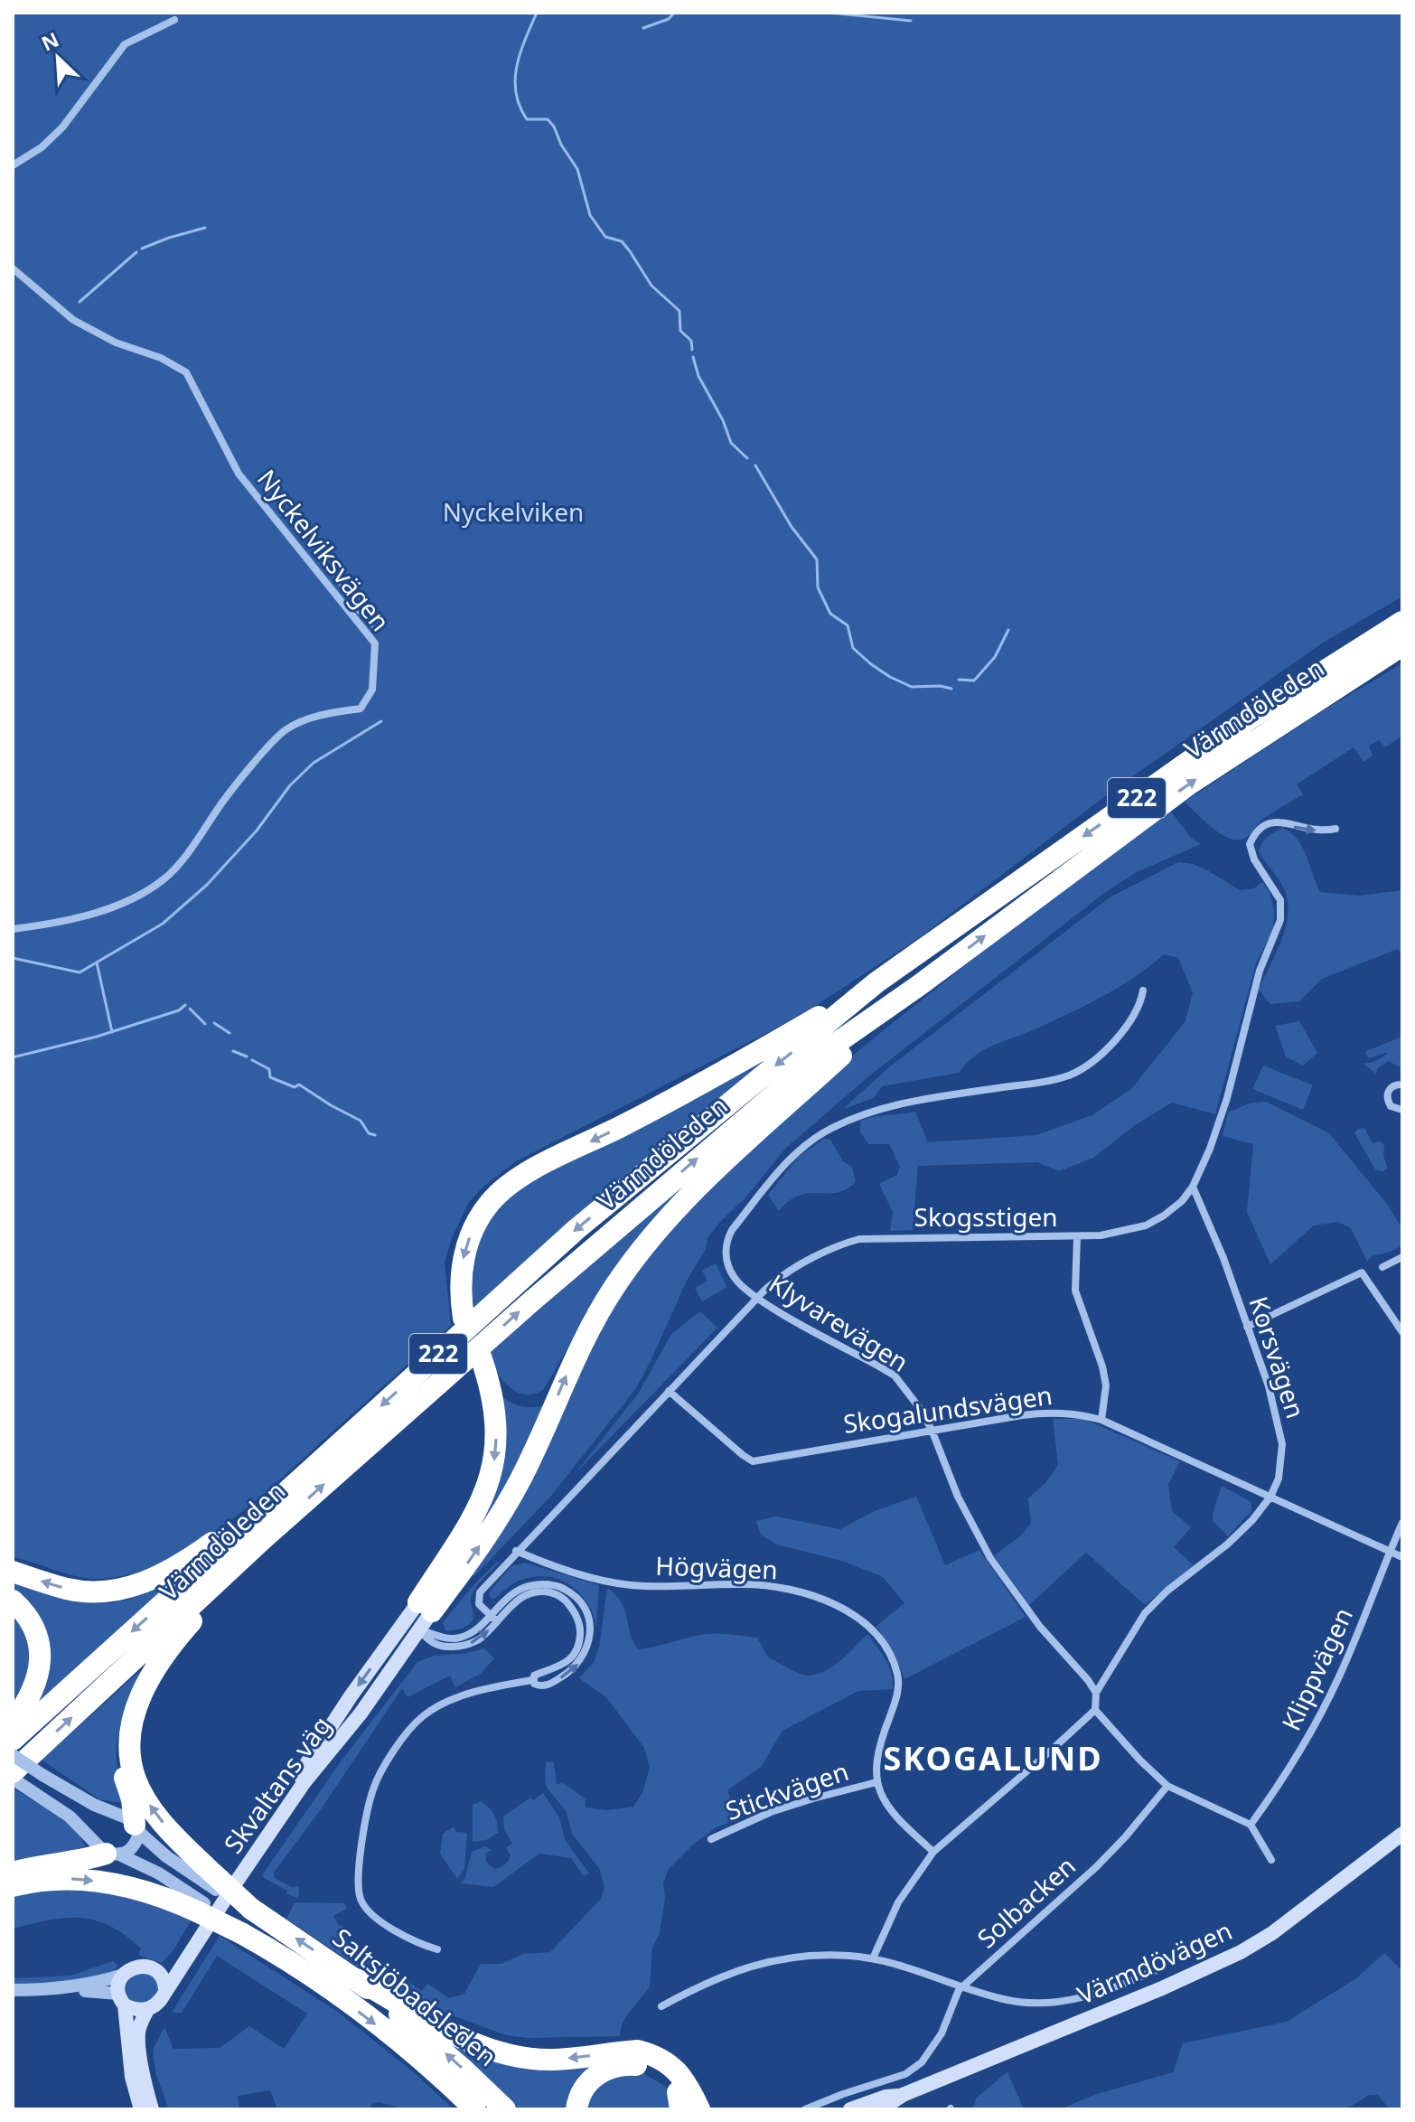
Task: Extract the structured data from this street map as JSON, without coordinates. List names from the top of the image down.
{
  "streets": {
    "highway": ["Värmdöleden", "222", "Saltsjöbadsleden"],
    "main road": ["Skvaltans väg", "Värmdövägen"],
    "street": [
      "Nyckelviksvägen",
      "Skogsstigen",
      "Klyvarevägen",
      "Korsvägen",
      "Skogalundsvägen",
      "Högvägen",
      "Klippvägen",
      "Stickvägen",
      "Solbacken"
    ]
  },
  "crossings": [
    ["Skogsstigen", "Klyvarevägen"],
    ["Skogsstigen", "Korsvägen"],
    ["Skogsstigen", "Skogalundsvägen"],
    ["Skogsstigen", "Högvägen"],
    ["Klyvarevägen", "Korsvägen"],
    ["Klyvarevägen", "Skogalundsvägen"],
    ["Korsvägen", "Skogalundsvägen"],
    ["Skogalundsvägen", "Klippvägen"],
    ["Högvägen", "Stickvägen"],
    ["Solbacken", "Värmdövägen"]
  ],
  "districts": ["SKOGALUND"],
  "parks": ["Nyckelviken"],
  "north": "top left"
}
